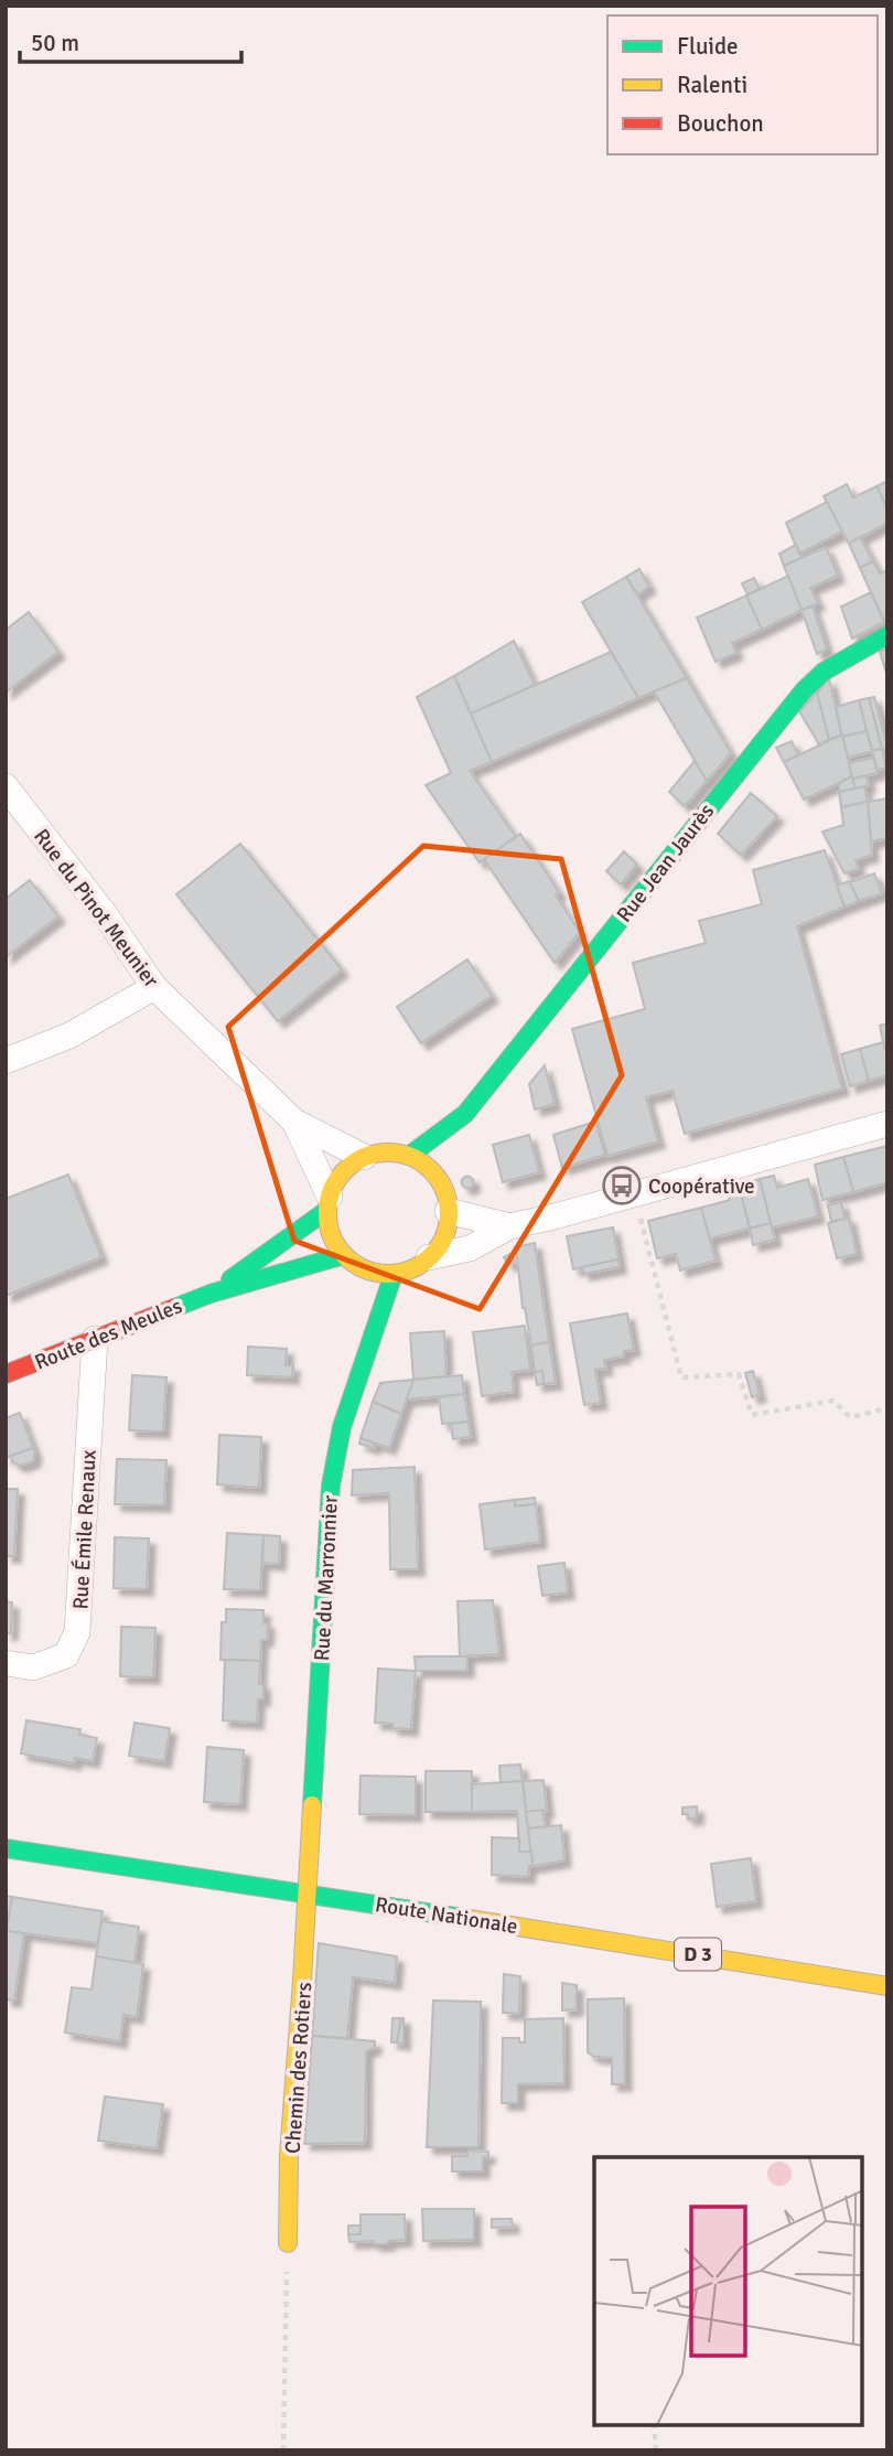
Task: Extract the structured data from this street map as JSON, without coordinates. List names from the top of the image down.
{
  "streets": {
    "street": [
      "Rue Jean Jaurès",
      "Rue du Pinot Meunier",
      "Route des Meules",
      "Rue Émile Renaux",
      "Rue du Marronnier",
      "Route Nationale",
      "D 3",
      "Chemin des Rotiers"
    ]
  },
  "crossings": [
    ["Rue Jean Jaurès", "Rue du Pinot Meunier"],
    ["Rue Jean Jaurès", "Route des Meules"],
    ["Rue Jean Jaurès", "Rue du Marronnier"],
    ["Rue du Pinot Meunier", "Route des Meules"],
    ["Rue du Pinot Meunier", "Rue du Marronnier"],
    ["Route des Meules", "Rue Émile Renaux"],
    ["Route des Meules", "Rue du Marronnier"],
    ["Rue du Marronnier", "Route Nationale"],
    ["Rue du Marronnier", "Chemin des Rotiers"],
    ["Route Nationale", "Chemin des Rotiers"]
  ],
  "places": {
    "bus stop": ["Coopérative"]
  },
  "legend": ["Fluide", "Ralenti", "Bouchon"],
  "scale_bar": "50 m"
}
